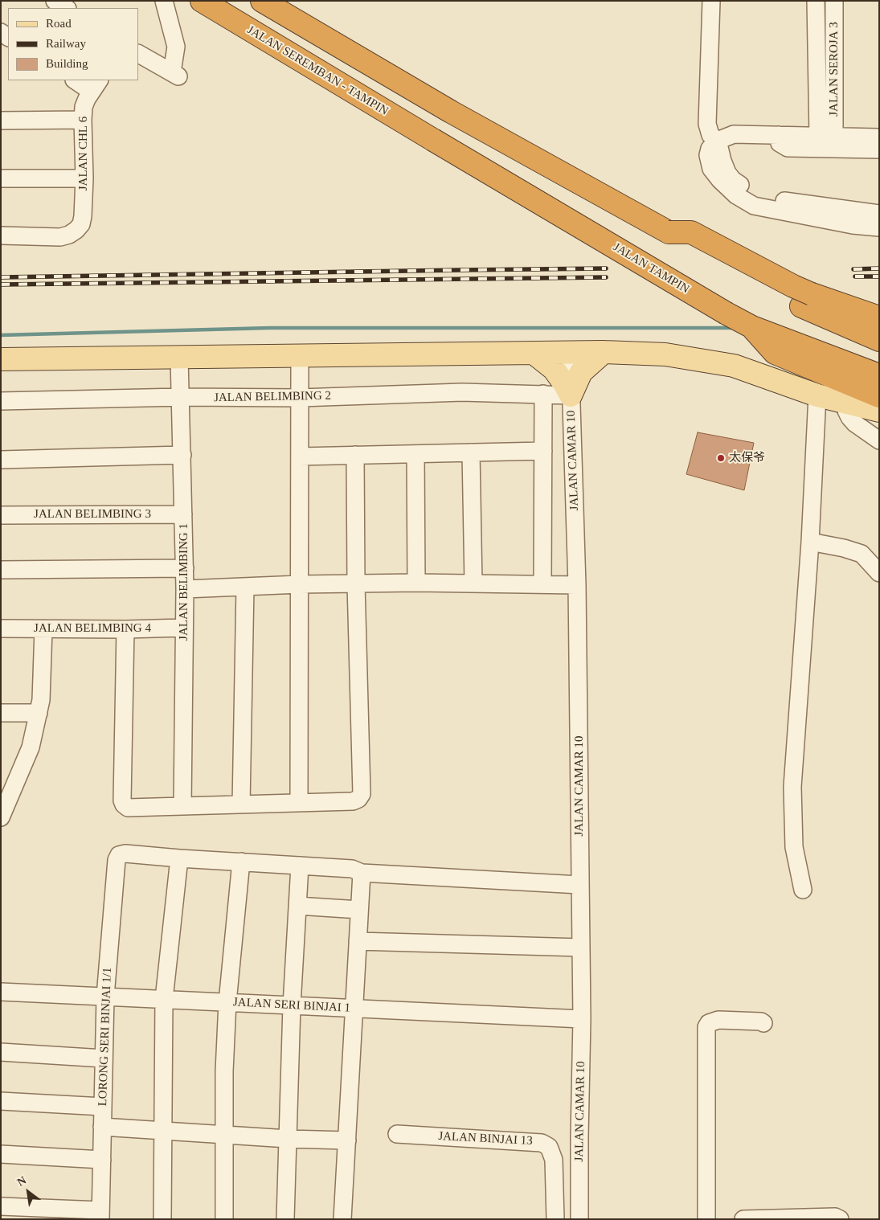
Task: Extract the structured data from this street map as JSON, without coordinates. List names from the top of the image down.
{
  "streets": {
    "highway": ["JALAN SEREMBAN - TAMPIN", "JALAN TAMPIN"],
    "street": [
      "JALAN SEROJA 3",
      "JALAN CHL 6",
      "JALAN BELIMBING 2",
      "JALAN CAMAR 10",
      "JALAN BELIMBING 3",
      "JALAN BELIMBING 1",
      "JALAN BELIMBING 4",
      "JALAN SERI BINJAI 1",
      "LORONG SERI BINJAI 1/1",
      "JALAN BINJAI 13"
    ]
  },
  "crossings": [
    ["JALAN SEREMBAN - TAMPIN", "JALAN TAMPIN"],
    ["JALAN BELIMBING 2", "JALAN CAMAR 10"],
    ["JALAN BELIMBING 2", "JALAN BELIMBING 1"],
    ["JALAN CAMAR 10", "JALAN SERI BINJAI 1"],
    ["JALAN BELIMBING 3", "JALAN BELIMBING 1"],
    ["JALAN BELIMBING 1", "JALAN BELIMBING 4"],
    ["JALAN SERI BINJAI 1", "LORONG SERI BINJAI 1/1"]
  ],
  "places": ["太保爷"],
  "legend": ["Road", "Railway", "Building"],
  "north": "top left"
}
